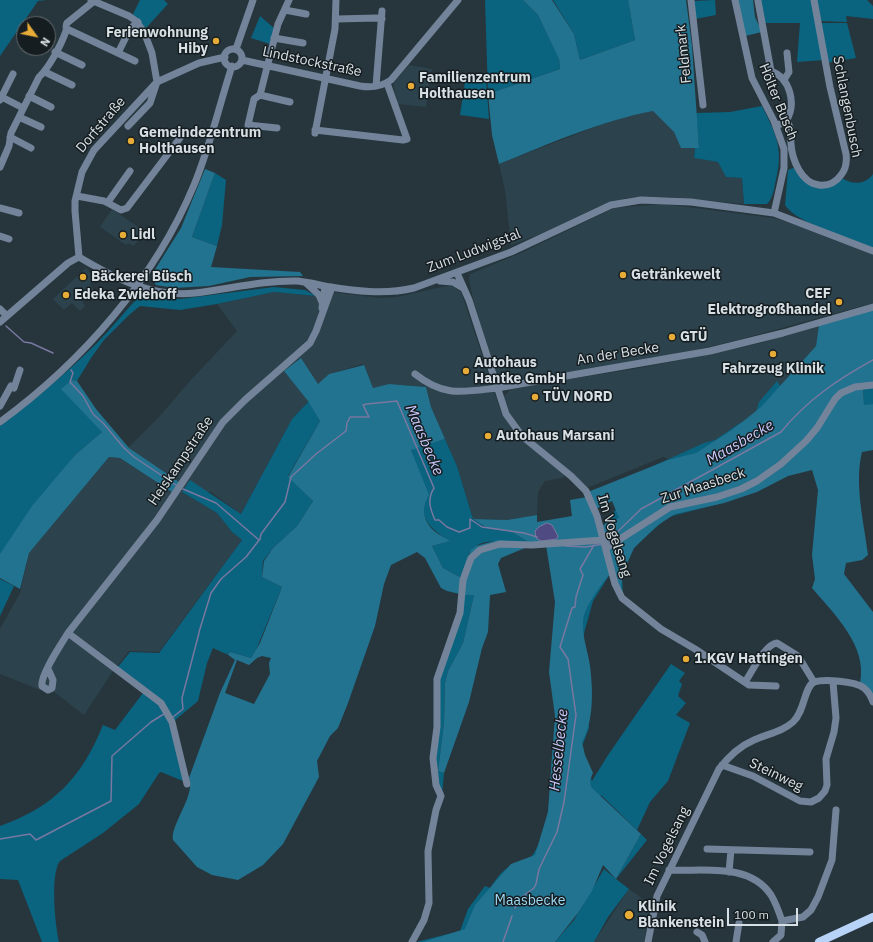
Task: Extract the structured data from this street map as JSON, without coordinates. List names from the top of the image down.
{
  "streets": {
    "street": [
      "Feldmark",
      "Lindstockstraße",
      "Hölter Busch",
      "Schlangenbusch",
      "Dorfstraße",
      "Zum Ludwigstal",
      "An der Becke",
      "Heiskampstraße",
      "Zur Maasbeck",
      "Im Vogelsang",
      "Steinweg"
    ]
  },
  "crossings": [
    ["Lindstockstraße", "Dorfstraße"],
    ["Hölter Busch", "Zum Ludwigstal"],
    ["Dorfstraße", "Zum Ludwigstal"],
    ["Zum Ludwigstal", "Heiskampstraße"],
    ["Zum Ludwigstal", "Im Vogelsang"],
    ["An der Becke", "Im Vogelsang"],
    ["Zur Maasbeck", "Im Vogelsang"],
    ["Im Vogelsang", "Steinweg"]
  ],
  "water": ["Maasbecke", "Hesselbecke"],
  "parks": ["Maasbecke"],
  "places": [
    "Ferienwohnung Hiby",
    "Familienzentrum Holthausen",
    "Gemeindezentrum Holthausen",
    "Lidl",
    "Getränkewelt",
    "Bäckerei Büsch",
    "Edeka Zwiehoff",
    "CEF Elektrogroßhandel",
    "GTÜ",
    "Fahrzeug Klinik",
    "Autohaus Hantke GmbH",
    "TÜV NORD",
    "Autohaus Marsani",
    "1.KGV Hattingen",
    "Klinik Blankenstein"
  ],
  "scale_bar": "100 m",
  "north": "bottom right"
}
